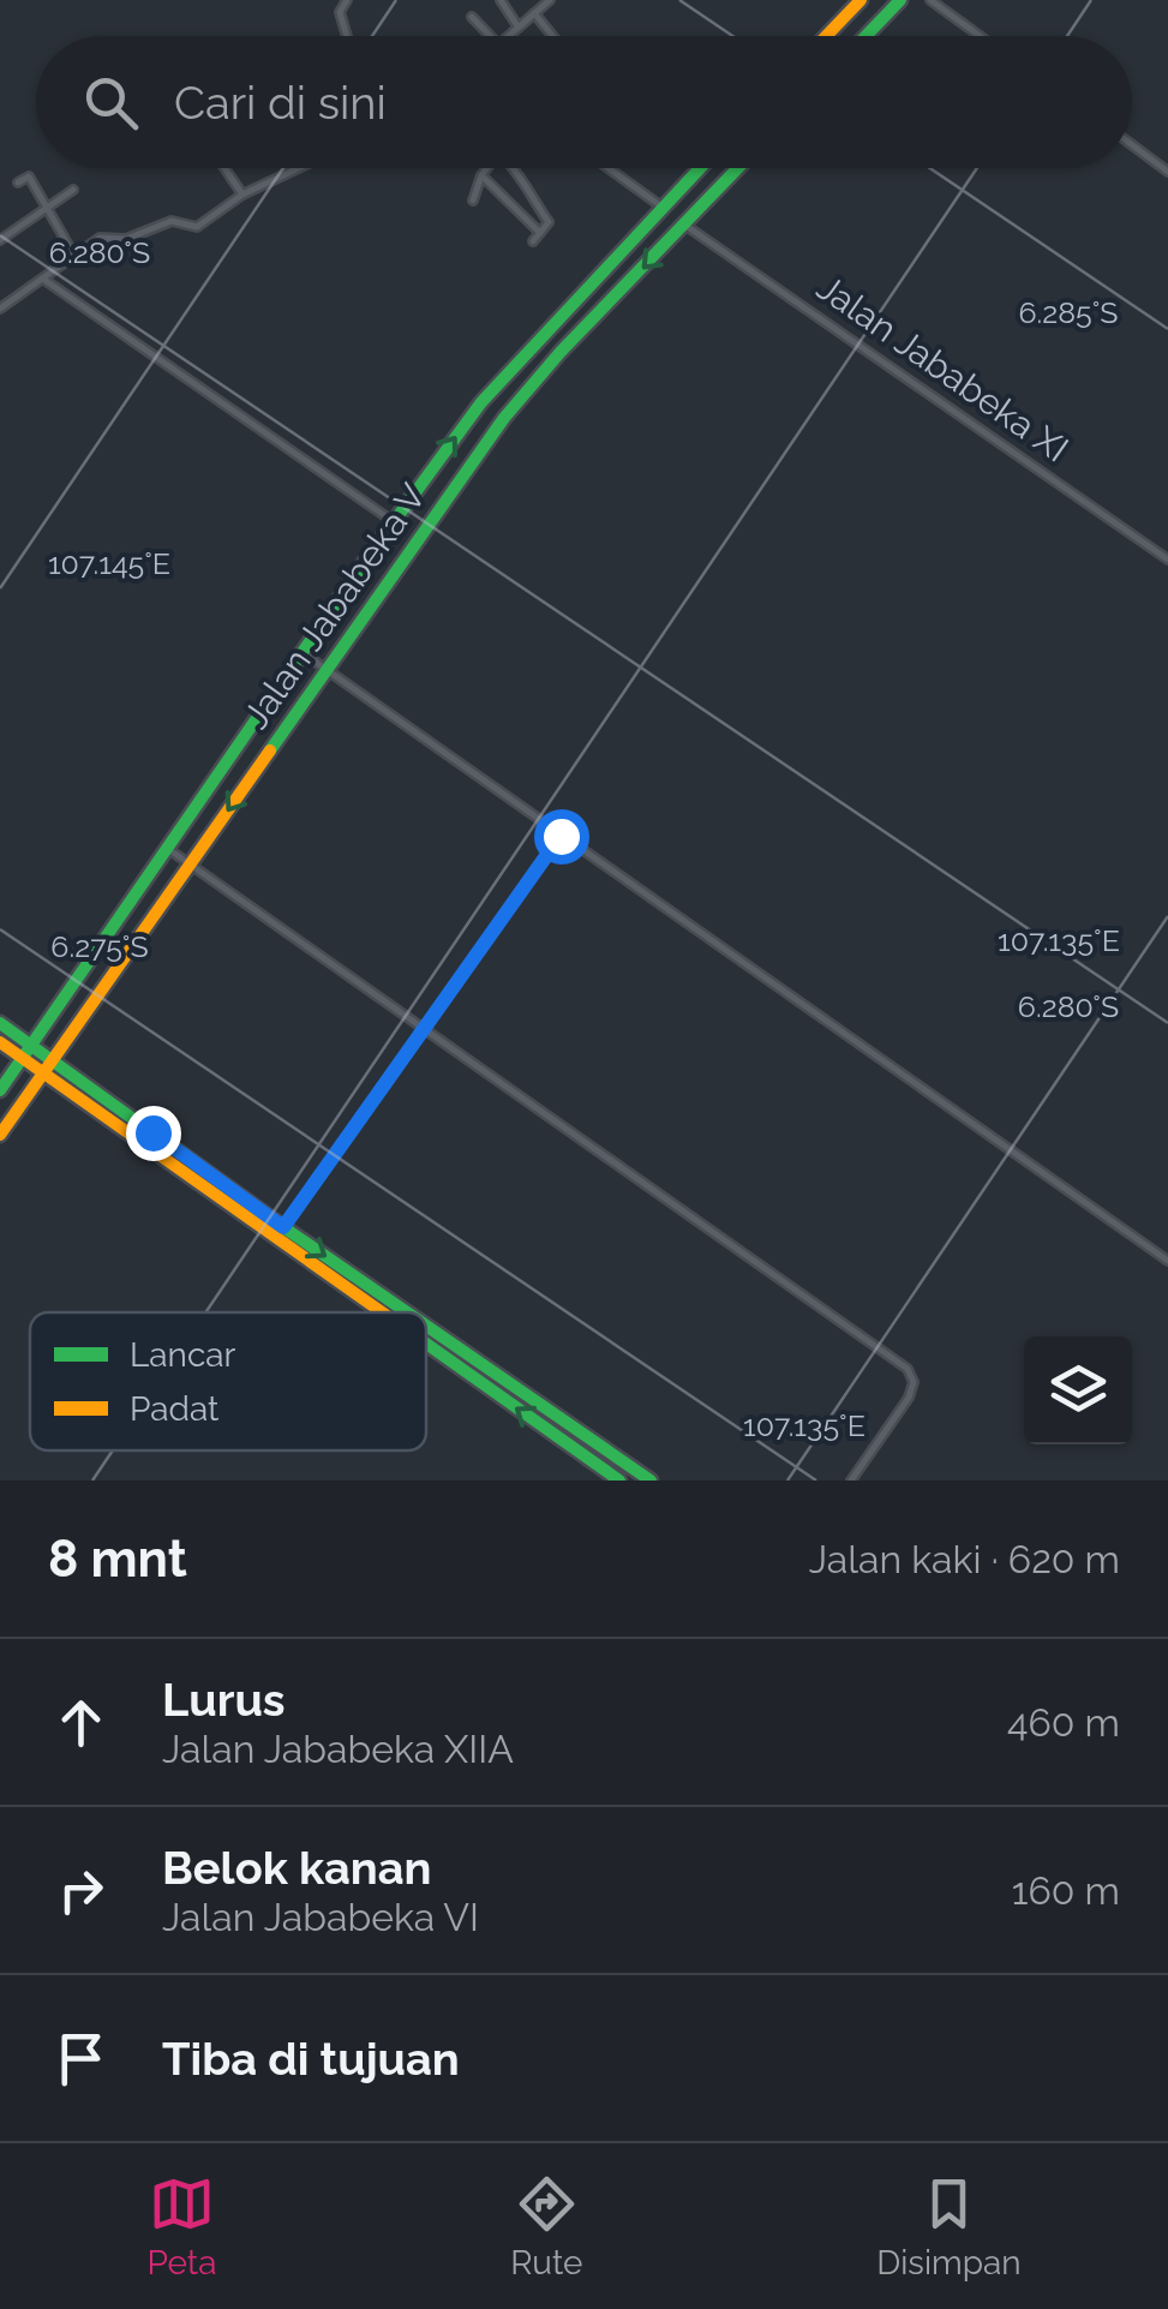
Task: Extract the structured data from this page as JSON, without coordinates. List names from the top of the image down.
{
  "streets": {
    "street": ["Jalan Jababeka XI", "Jalan Jababeka V"]
  },
  "crossings": [
    ["Jalan Jababeka XI", "Jalan Jababeka V"]
  ],
  "legend": ["Lancar", "Padat"],
  "page": {
    "search": "Cari di sini",
    "heading": ["8 mnt", "Jalan kaki · 620 m"],
    "list": [
      ["Lurus", "Jalan Jababeka XIIA", "460 m"],
      ["Belok kanan", "Jalan Jababeka VI", "160 m"],
      "Tiba di tujuan"
    ],
    "nav": ["Peta", "Rute", "Disimpan"]
  },
  "coordinates": [
    "6.280°S",
    "6.285°S",
    "107.145°E",
    "107.135°E",
    "6.275°S"
  ]
}
